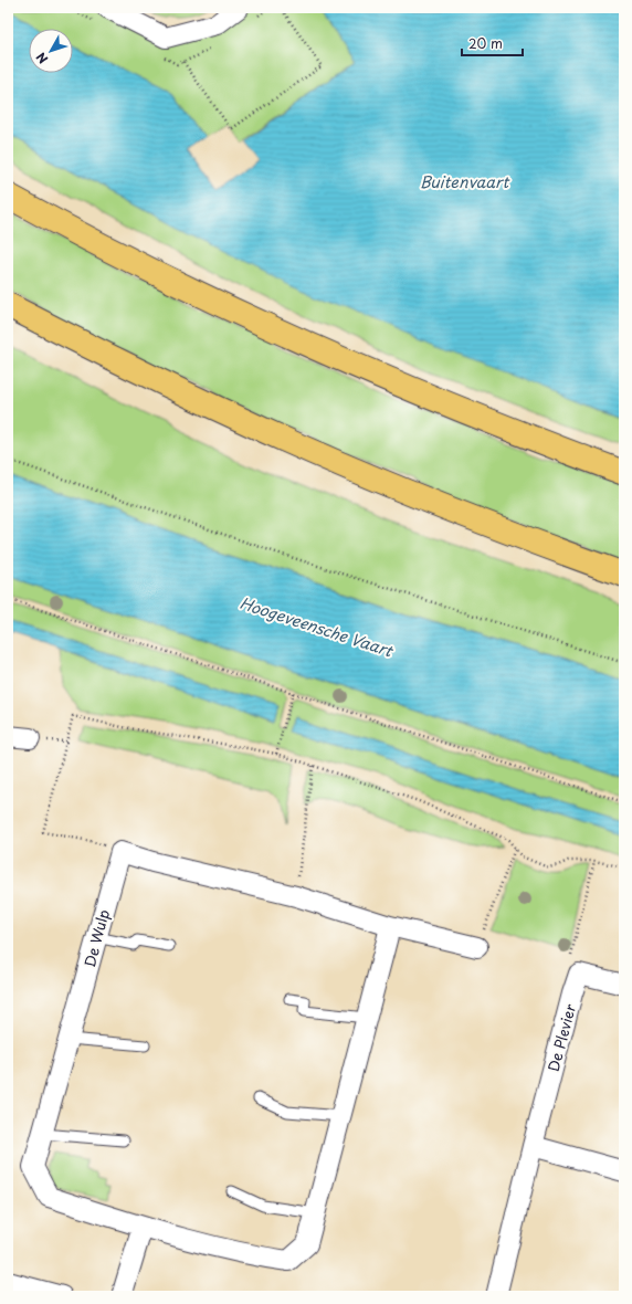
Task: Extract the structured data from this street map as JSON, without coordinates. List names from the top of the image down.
{
  "streets": {
    "street": ["De Wulp", "De Plevier"]
  },
  "water": ["Buitenvaart", "Hoogeveensche Vaart"],
  "scale_bar": "20 m",
  "north": "bottom left"
}
